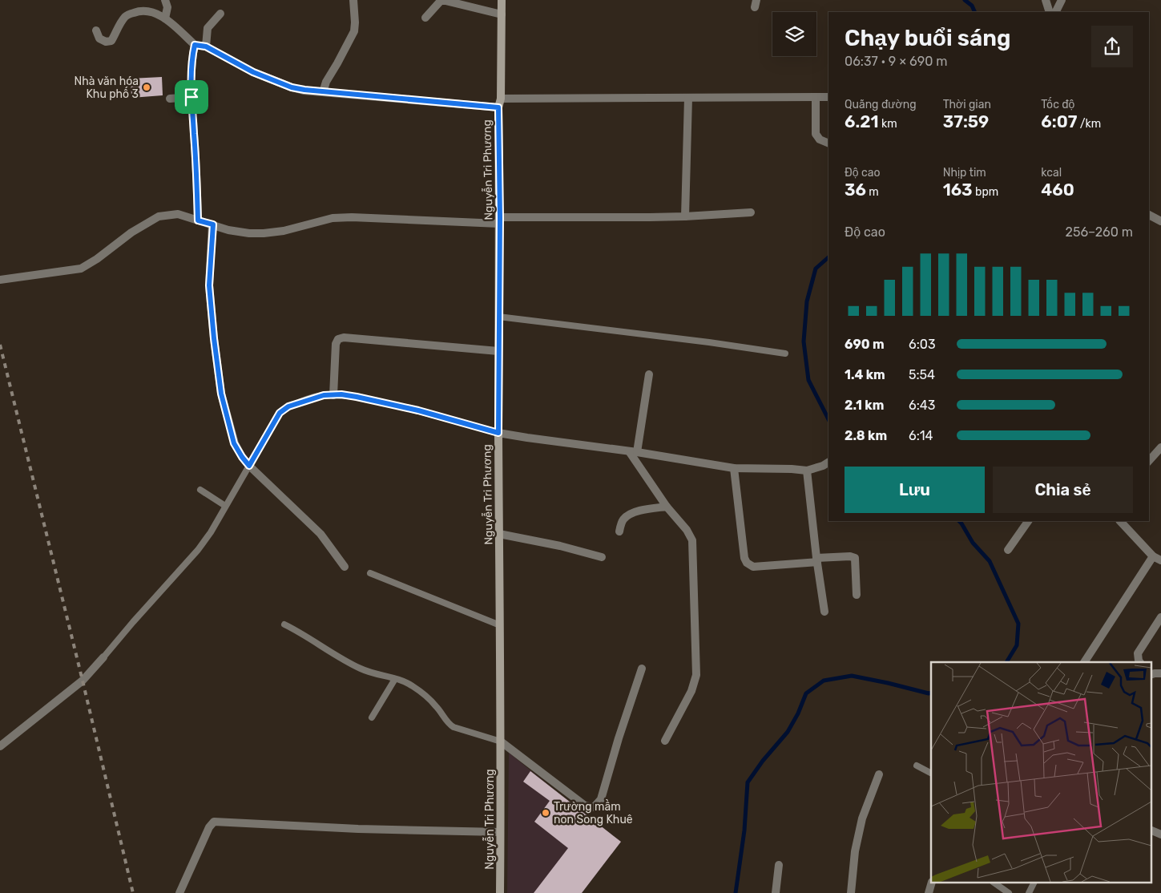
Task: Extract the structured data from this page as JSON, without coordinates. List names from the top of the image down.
{
  "streets": {
    "main road": ["Nguyễn Tri Phương"]
  },
  "places": ["Nhà văn hóa Khu phố 3", "Trường mầm non Song Khuê"],
  "page": {
    "heading": ["Chạy buổi sáng", "06:37 · 9 × 690 m"],
    "stats": [
      ["Quãng đường", "6.21 km"],
      ["Thời gian", "37:59"],
      ["Tốc độ", "6:07 /km"],
      ["Độ cao", "36 m"],
      ["Nhịp tim", "163 bpm"],
      ["kcal", "460"]
    ],
    "chart": ["Độ cao", "256–260 m"],
    "list": [
      {
        "name": "690 m",
        "note": "6:03"
      },
      {
        "name": "1.4 km",
        "note": "5:54"
      },
      {
        "name": "2.1 km",
        "note": "6:43"
      },
      {
        "name": "2.8 km",
        "note": "6:14"
      }
    ],
    "buttons": ["Lưu", "Chia sẻ"]
  }
}
